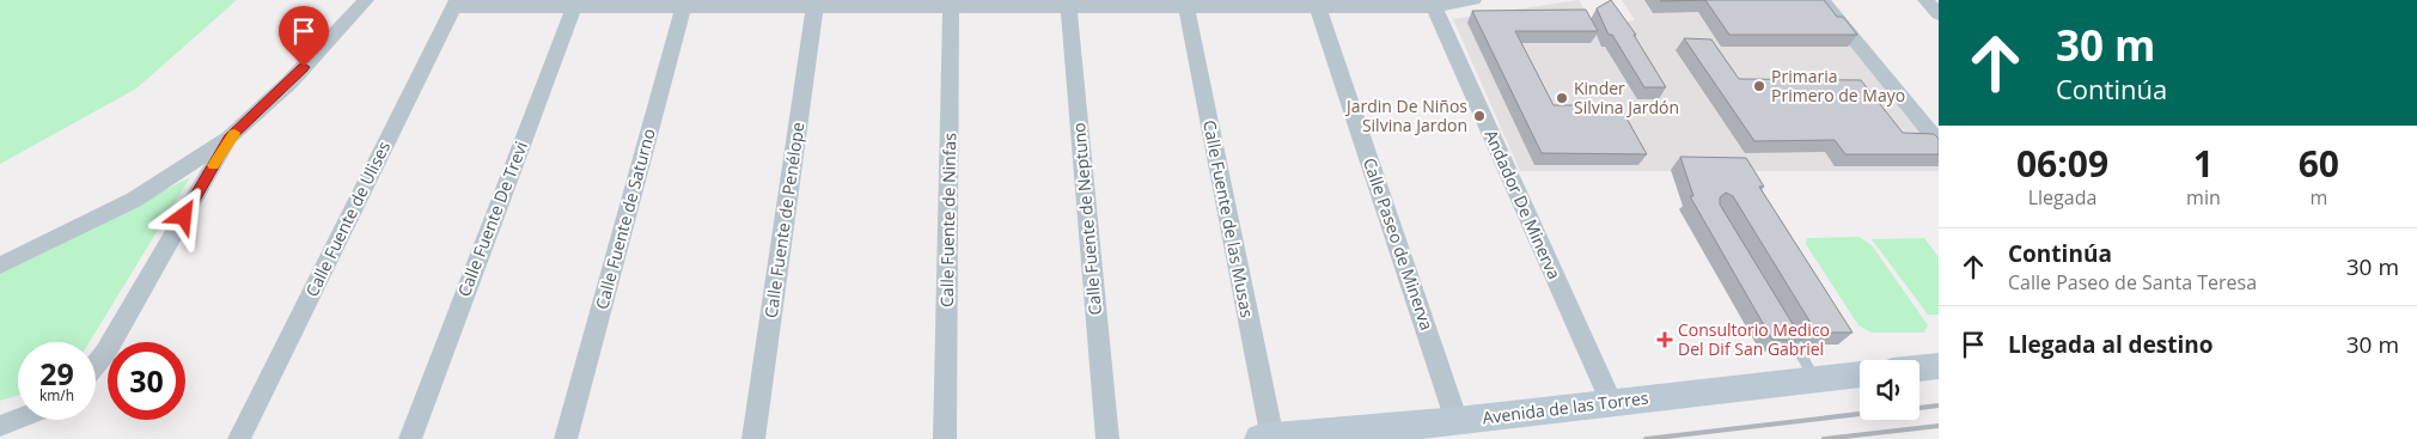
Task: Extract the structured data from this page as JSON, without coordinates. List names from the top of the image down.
{
  "streets": {
    "main road": ["Avenida de las Torres"],
    "street": [
      "Andador De Minerva",
      "Calle Fuente de Ulises",
      "Calle Fuente De Trevi",
      "Calle Fuente de Saturno",
      "Calle Fuente de Neptuno",
      "Calle Fuente de las Musas",
      "Calle Fuente de Penélope",
      "Calle Fuente de Ninfas",
      "Calle Paseo de Minerva"
    ]
  },
  "crossings": [
    ["Andador De Minerva", "Avenida de las Torres"],
    ["Calle Fuente de las Musas", "Avenida de las Torres"],
    ["Calle Paseo de Minerva", "Avenida de las Torres"]
  ],
  "places": {
    "other": ["Primaria Primero de Mayo", "Kinder Silvina Jardón", "Jardin De Niños Silvina Jardon"],
    "health": ["Consultorio Medico Del Dif San Gabriel"]
  },
  "page": {
    "turn": ["30 m", "Continúa"],
    "eta": [
      "06:09",
      "Llegada",
      "1",
      "min",
      "60",
      "m"
    ],
    "list": [
      {
        "name": "Continúa",
        "note": "Calle Paseo de Santa Teresa",
        "value": "30 m"
      },
      {
        "name": "Llegada al destino",
        "value": "30 m"
      }
    ],
    "speed": "29 km/h",
    "limit": "30"
  }
}
